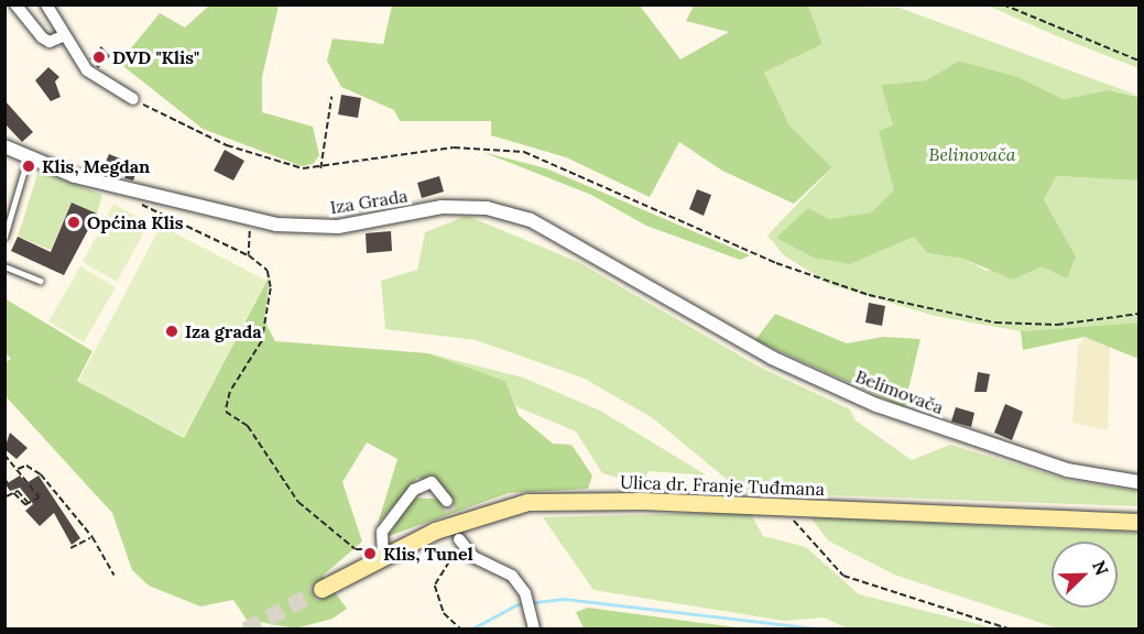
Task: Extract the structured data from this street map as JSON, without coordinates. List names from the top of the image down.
{
  "streets": {
    "main road": ["Ulica dr. Franje Tuđmana"],
    "street": ["Iza Grada", "Belimovača"]
  },
  "crossings": [
    ["Iza Grada", "Belimovača"]
  ],
  "parks": ["Belinovača"],
  "places": [
    "DVD \"Klis\"",
    "Klis, Megdan",
    "Općina Klis",
    "Iza grada",
    "Klis, Tunel"
  ],
  "north": "top right"
}
